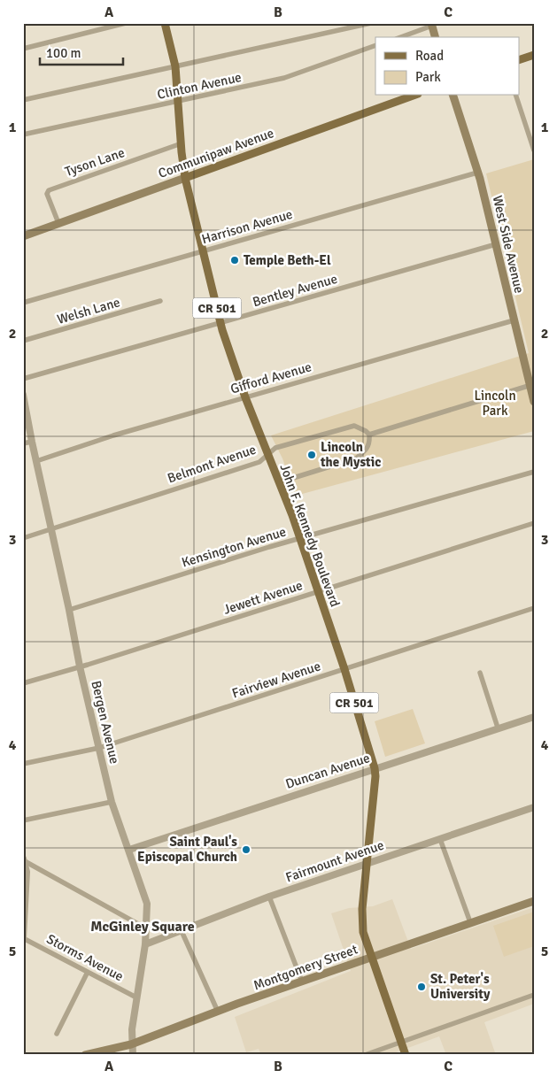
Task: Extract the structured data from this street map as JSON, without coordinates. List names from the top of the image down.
{
  "streets": {
    "main road": [
      "Communipaw Avenue",
      "West Side Avenue",
      "CR 501",
      "John F. Kennedy Boulevard",
      "Montgomery Street"
    ],
    "street": [
      "Clinton Avenue",
      "Tyson Lane",
      "Harrison Avenue",
      "Bentley Avenue",
      "Welsh Lane",
      "Gifford Avenue",
      "Belmont Avenue",
      "Kensington Avenue",
      "Jewett Avenue",
      "Fairview Avenue",
      "Bergen Avenue",
      "Duncan Avenue",
      "Fairmount Avenue",
      "Storms Avenue"
    ]
  },
  "crossings": [
    ["Clinton Avenue", "John F. Kennedy Boulevard"],
    ["Communipaw Avenue", "Tyson Lane"],
    ["Communipaw Avenue", "John F. Kennedy Boulevard"],
    ["Tyson Lane", "John F. Kennedy Boulevard"],
    ["Harrison Avenue", "West Side Avenue"],
    ["Harrison Avenue", "John F. Kennedy Boulevard"],
    ["West Side Avenue", "Bentley Avenue"],
    ["West Side Avenue", "Gifford Avenue"],
    ["Bentley Avenue", "John F. Kennedy Boulevard"],
    ["Gifford Avenue", "John F. Kennedy Boulevard"],
    ["Gifford Avenue", "Bergen Avenue"],
    ["Belmont Avenue", "John F. Kennedy Boulevard"],
    ["Belmont Avenue", "Bergen Avenue"],
    ["John F. Kennedy Boulevard", "Kensington Avenue"],
    ["John F. Kennedy Boulevard", "Jewett Avenue"],
    ["John F. Kennedy Boulevard", "Fairview Avenue"],
    ["John F. Kennedy Boulevard", "Duncan Avenue"],
    ["John F. Kennedy Boulevard", "Fairmount Avenue"],
    ["John F. Kennedy Boulevard", "Montgomery Street"],
    ["Kensington Avenue", "Bergen Avenue"],
    ["Jewett Avenue", "Bergen Avenue"],
    ["Fairview Avenue", "Bergen Avenue"],
    ["Bergen Avenue", "Duncan Avenue"],
    ["Bergen Avenue", "Fairmount Avenue"],
    ["Bergen Avenue", "Storms Avenue"],
    ["Bergen Avenue", "Montgomery Street"]
  ],
  "districts": ["McGinley Square"],
  "parks": ["Lincoln Park"],
  "places": [
    "Temple Beth-El",
    "Lincoln the Mystic",
    "Saint Paul's Episcopal Church",
    "St. Peter's University"
  ],
  "legend": ["Road", "Park"],
  "scale_bar": "100 m",
  "grid": {
    "columns": ["A", "B", "C"],
    "rows": [
      "1",
      "2",
      "3",
      "4",
      "5"
    ]
  }
}
